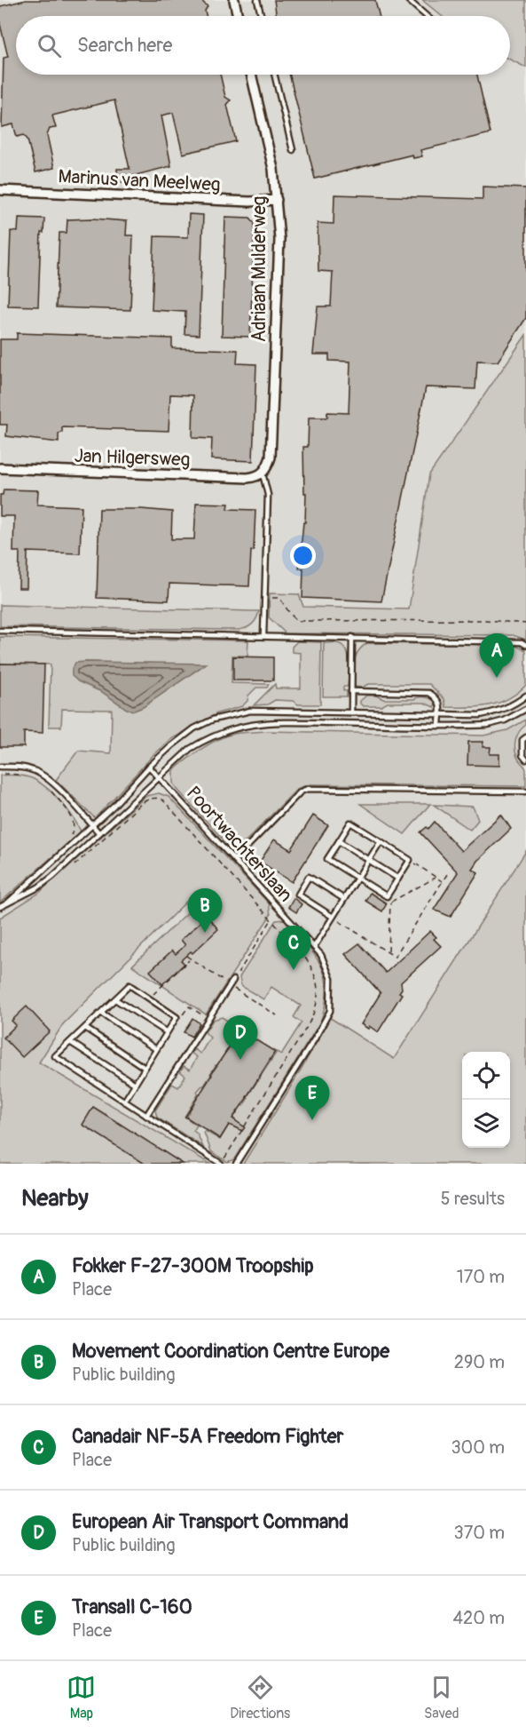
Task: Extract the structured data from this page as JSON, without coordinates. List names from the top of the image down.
{
  "streets": {
    "street": ["Marinus van Meelweg", "Adriaan Mulderweg", "Jan Hilgersweg"],
    "lane": ["Poortwachterslaan"]
  },
  "crossings": [
    ["Marinus van Meelweg", "Adriaan Mulderweg"],
    ["Adriaan Mulderweg", "Jan Hilgersweg"]
  ],
  "page": {
    "search": "Search here",
    "pins": [
      "A",
      "B",
      "C",
      "D",
      "E"
    ],
    "heading": ["Nearby", "5 results"],
    "list": [
      {
        "mark": "A",
        "name": "Fokker F-27-300M Troopship",
        "note": "Place",
        "value": "170 m"
      },
      {
        "mark": "B",
        "name": "Movement Coordination Centre Europe",
        "note": "Public building",
        "value": "290 m"
      },
      {
        "mark": "C",
        "name": "Canadair NF-5A Freedom Fighter",
        "note": "Place",
        "value": "300 m"
      },
      {
        "mark": "D",
        "name": "European Air Transport Command",
        "note": "Public building",
        "value": "370 m"
      },
      {
        "mark": "E",
        "name": "Transall C-160",
        "note": "Place",
        "value": "420 m"
      }
    ],
    "nav": ["Map", "Directions", "Saved"]
  }
}
